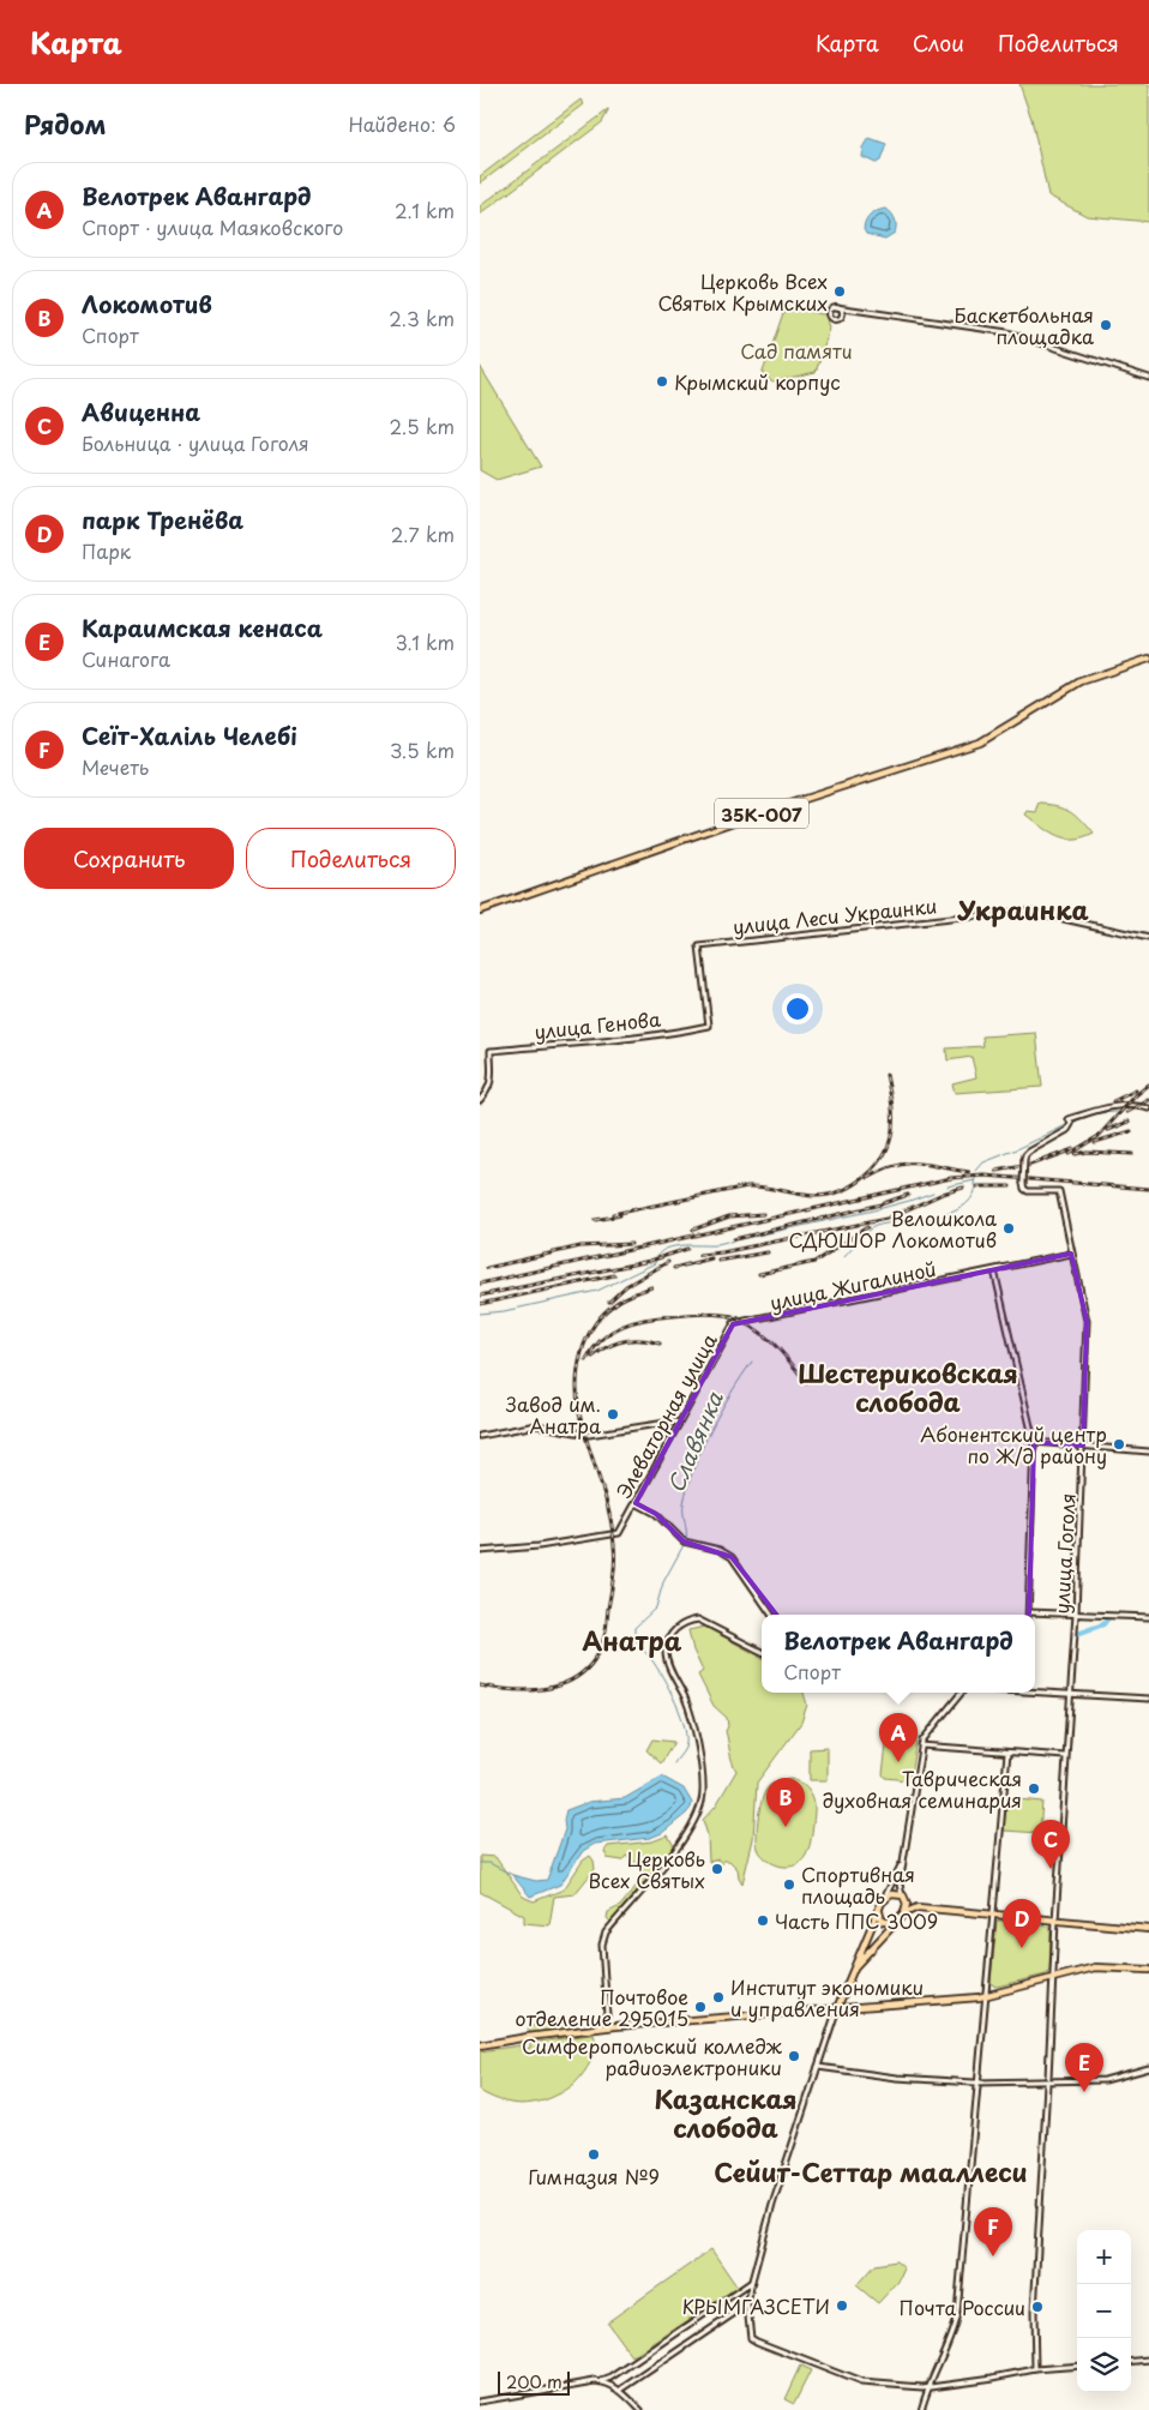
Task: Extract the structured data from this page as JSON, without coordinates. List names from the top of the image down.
{
  "streets": {
    "main road": [
      "35К-007",
      "улица Леси Украинки",
      "улица Генова",
      "улица Жигалиной",
      "Элеваторная улица",
      "улица Гоголя"
    ]
  },
  "crossings": [
    ["улица Леси Украинки", "улица Генова"],
    ["улица Жигалиной", "Элеваторная улица"],
    ["улица Жигалиной", "улица Гоголя"]
  ],
  "districts": [
    "Украинка",
    "Шестериковская слобода",
    "Анатра",
    "Казанская слобода",
    "Сейит-Сеттар мааллеси"
  ],
  "water": ["Славянка"],
  "parks": ["Сад памяти"],
  "places": [
    "Церковь Всех Святых Крымских",
    "Баскетбольная площадка",
    "Крымский корпус",
    "Велошкола СДЮШОР Локомотив",
    "Завод им. Анатра",
    "Абонентский центр по Ж/д району",
    "Таврическая духовная семинария",
    "Церковь Всех Святых",
    "Спортивная площадь",
    "Часть ППС 3009",
    "Институт экономики и управления",
    "Почтовое отделение 295015",
    "Симферопольский колледж радиоэлектроники",
    "Гимназия №9",
    "КРЫМГАЗСЕТИ",
    "Почта России"
  ],
  "scale_bar": "200 m",
  "page": {
    "header": "Карта",
    "nav": ["Карта", "Слои", "Поделиться"],
    "heading": ["Рядом", "Найдено: 6"],
    "list": [
      {
        "mark": "A",
        "name": "Велотрек Авангард",
        "note": "Спорт · улица Маяковского",
        "value": "2.1 km"
      },
      {
        "mark": "B",
        "name": "Локомотив",
        "note": "Спорт",
        "value": "2.3 km"
      },
      {
        "mark": "C",
        "name": "Авиценна",
        "note": "Больница · улица Гоголя",
        "value": "2.5 km"
      },
      {
        "mark": "D",
        "name": "парк Тренёва",
        "note": "Парк",
        "value": "2.7 km"
      },
      {
        "mark": "E",
        "name": "Караимская кенаса",
        "note": "Синагога",
        "value": "3.1 km"
      },
      {
        "mark": "F",
        "name": "Сеїт-Халіль Челебі",
        "note": "Мечеть",
        "value": "3.5 km"
      }
    ],
    "buttons": ["Сохранить", "Поделиться"],
    "popup": ["Велотрек Авангард", "Спорт"],
    "pins": [
      "A",
      "B",
      "C",
      "D",
      "E",
      "F"
    ],
    "map_buttons": ["+", "−"],
    "scale": "200 m"
  }
}
